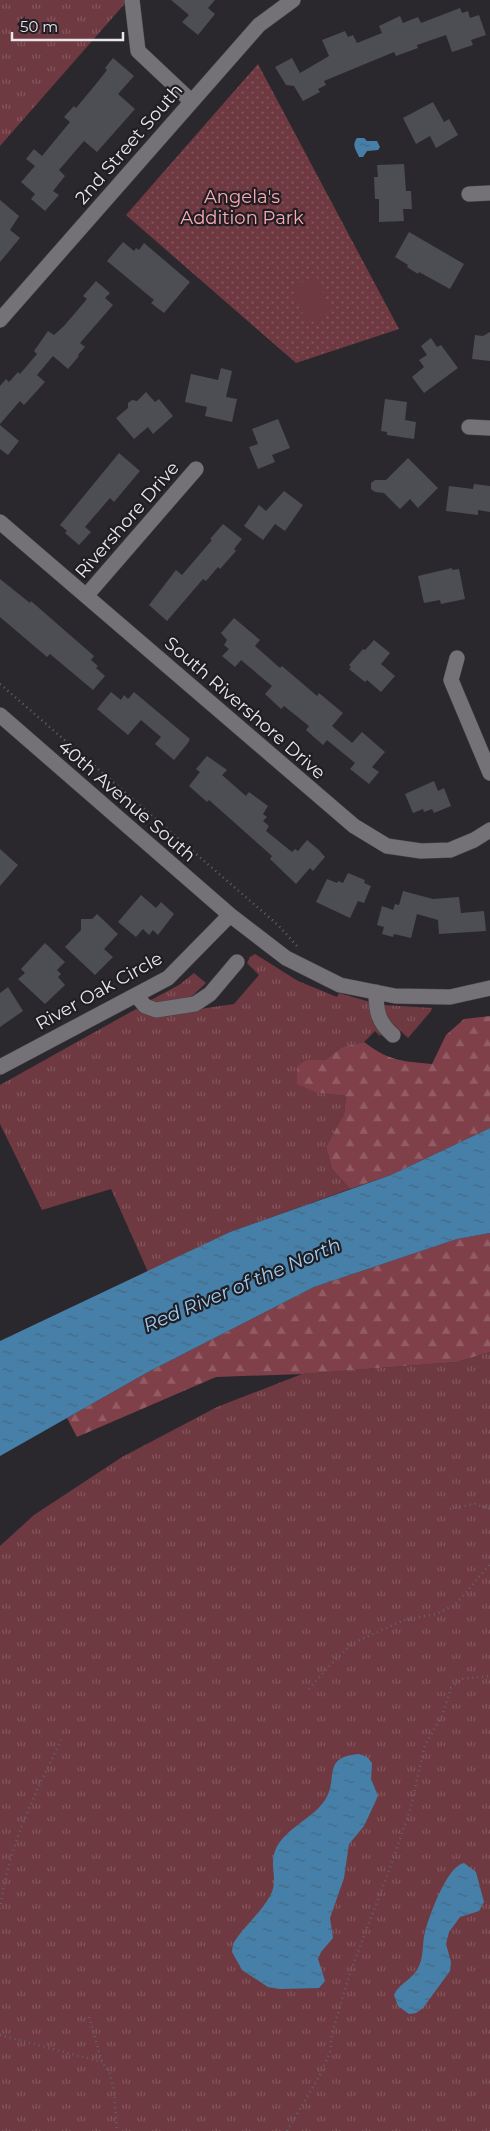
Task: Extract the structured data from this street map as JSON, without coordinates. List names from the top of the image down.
{
  "streets": {
    "street": [
      "2nd Street South",
      "Rivershore Drive",
      "South Rivershore Drive",
      "40th Avenue South",
      "River Oak Circle"
    ]
  },
  "crossings": [
    ["Rivershore Drive", "South Rivershore Drive"],
    ["40th Avenue South", "River Oak Circle"]
  ],
  "water": ["Red River of the North"],
  "parks": ["Angela's Addition Park"],
  "scale_bar": "50 m"
}
